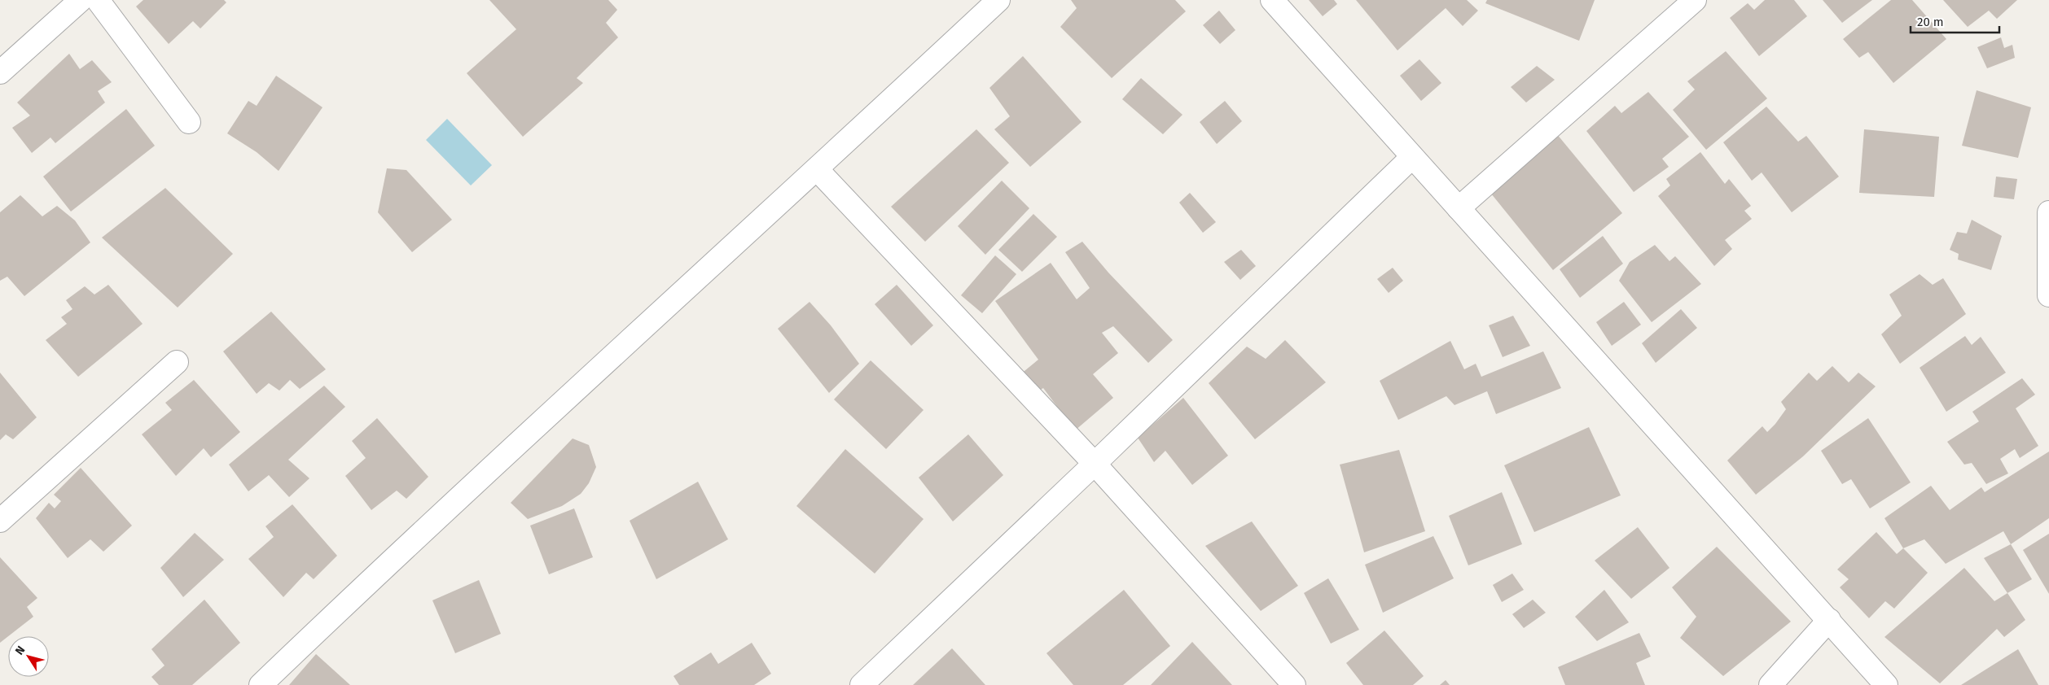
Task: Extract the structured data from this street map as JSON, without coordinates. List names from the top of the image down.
{
  "scale_bar": "20 m",
  "north": "top left"
}
